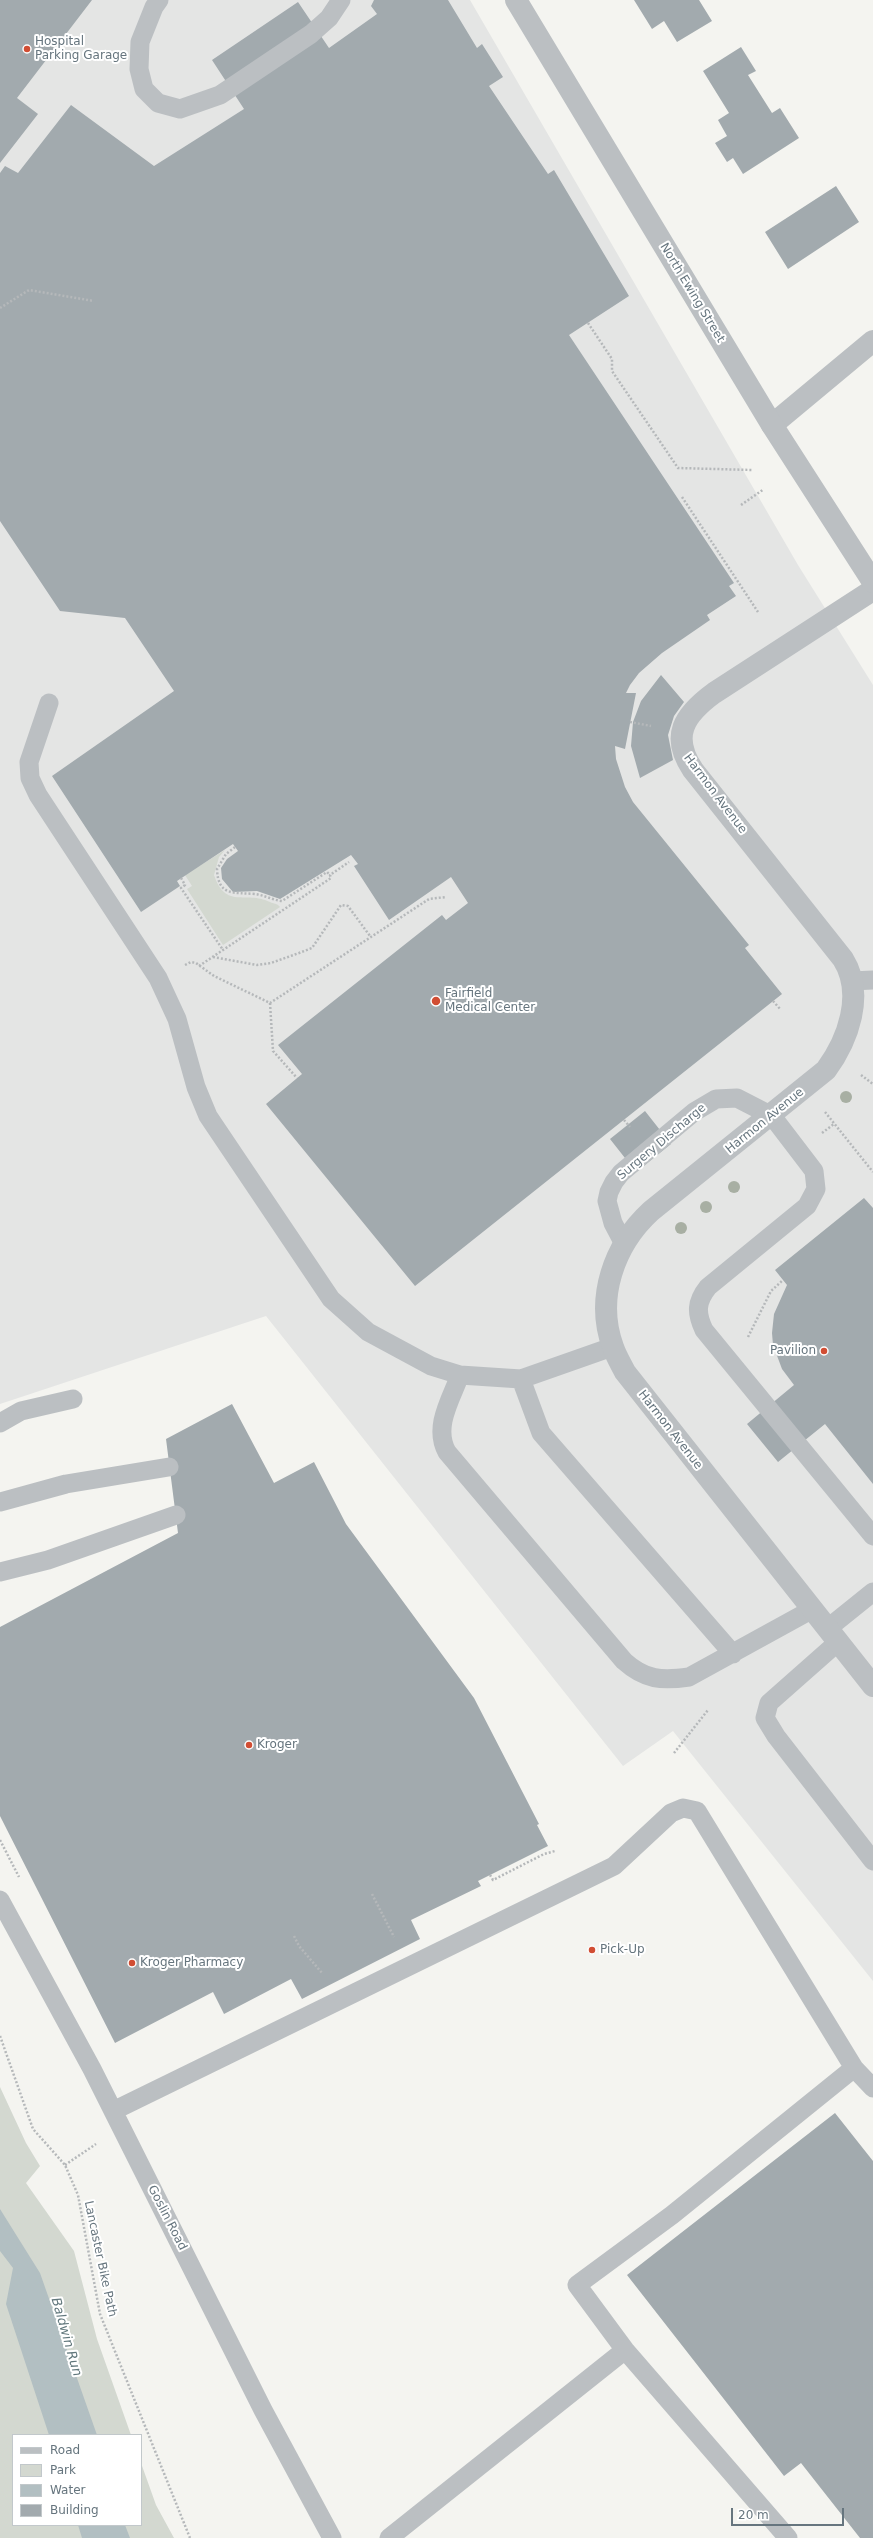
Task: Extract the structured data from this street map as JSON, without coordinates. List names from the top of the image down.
{
  "streets": {
    "street": ["North Ewing Street", "Harmon Avenue"],
    "lane": ["Surgery Discharge", "Goslin Road"],
    "path": ["Lancaster Bike Path"]
  },
  "crossings": [
    ["Harmon Avenue", "Surgery Discharge"]
  ],
  "water": ["Baldwin Run"],
  "places": [
    "Hospital Parking Garage",
    "Fairfield Medical Center",
    "Pavilion",
    "Kroger",
    "Pick-Up",
    "Kroger Pharmacy"
  ],
  "legend": [
    "Road",
    "Park",
    "Water",
    "Building"
  ],
  "scale_bar": "20 m"
}
